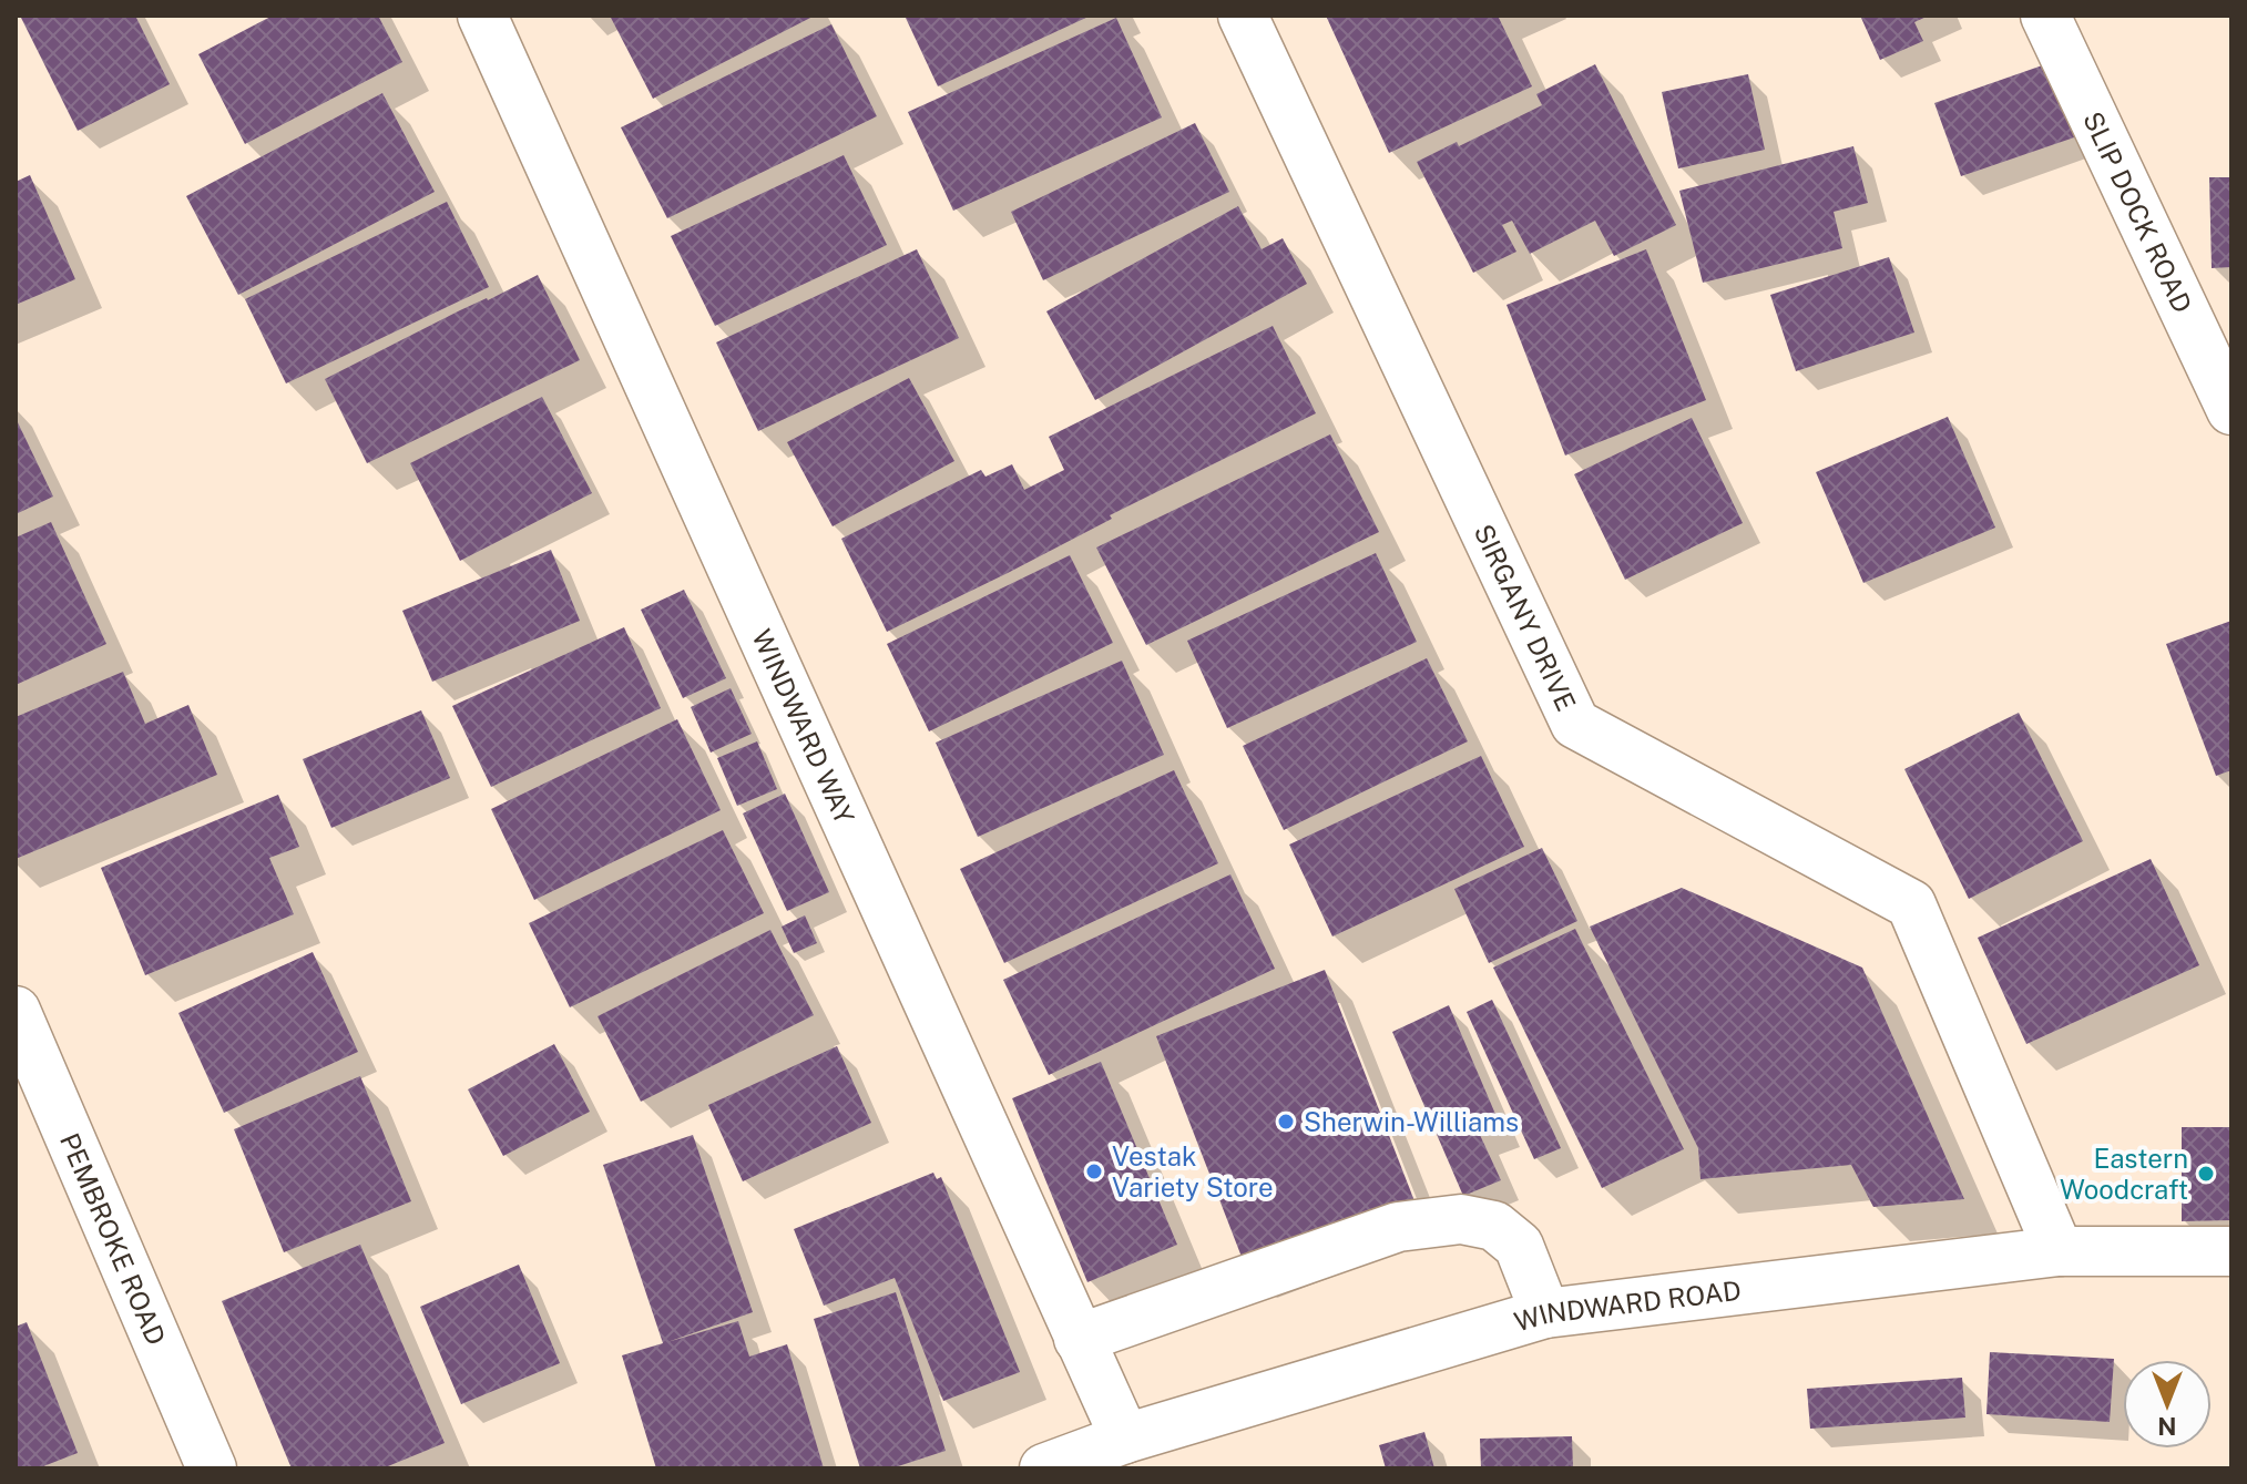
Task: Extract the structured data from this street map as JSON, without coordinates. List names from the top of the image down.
{
  "streets": {
    "street": [
      "SLIP DOCK ROAD",
      "SIRGANY DRIVE",
      "WINDWARD WAY",
      "PEMBROKE ROAD",
      "WINDWARD ROAD"
    ]
  },
  "crossings": [
    ["SIRGANY DRIVE", "WINDWARD ROAD"],
    ["WINDWARD WAY", "WINDWARD ROAD"]
  ],
  "places": ["Sherwin-Williams", "Vestak Variety Store", "Eastern Woodcraft"],
  "north": "bottom"
}
